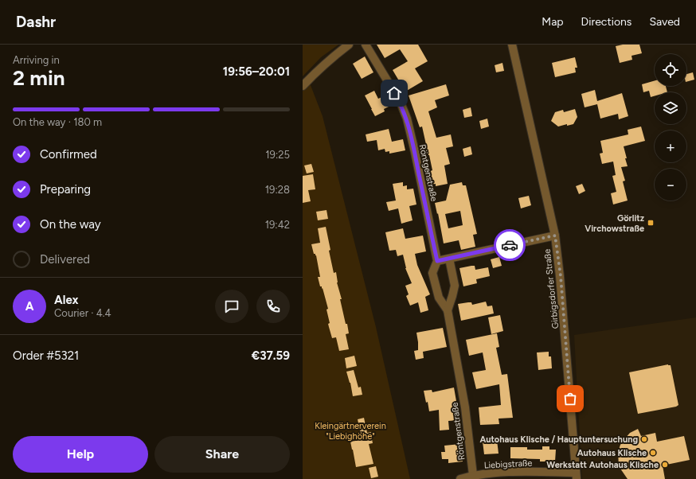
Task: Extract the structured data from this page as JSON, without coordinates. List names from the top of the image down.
{
  "streets": {
    "street": ["Röntgenstraße", "Girbigsdorfer Straße", "Liebigstraße"]
  },
  "crossings": [
    ["Röntgenstraße", "Liebigstraße"],
    ["Girbigsdorfer Straße", "Liebigstraße"]
  ],
  "parks": ["Kleingärtnerverein \"Liebighöhe\""],
  "places": {
    "transit": ["Görlitz Virchowstraße"],
    "other": ["Autohaus Klische / Hauptuntersuchung", "Autohaus Klische", "Werkstatt Autohaus Klische"]
  },
  "page": {
    "header": "Dashr",
    "nav": ["Map", "Directions", "Saved"],
    "heading": ["2 min", "Arriving in", "19:56–20:01"],
    "panel": [
      "Alex",
      "Courier · 4.4",
      "Order #5321",
      "€37.59"
    ],
    "map_buttons": ["+", "−"],
    "bar": "On the way · 180 m",
    "list": [
      ["Confirmed", "19:25"],
      ["Preparing", "19:28"],
      ["On the way", "19:42"],
      "Delivered"
    ],
    "round": "A",
    "buttons": ["Help", "Share"]
  }
}
